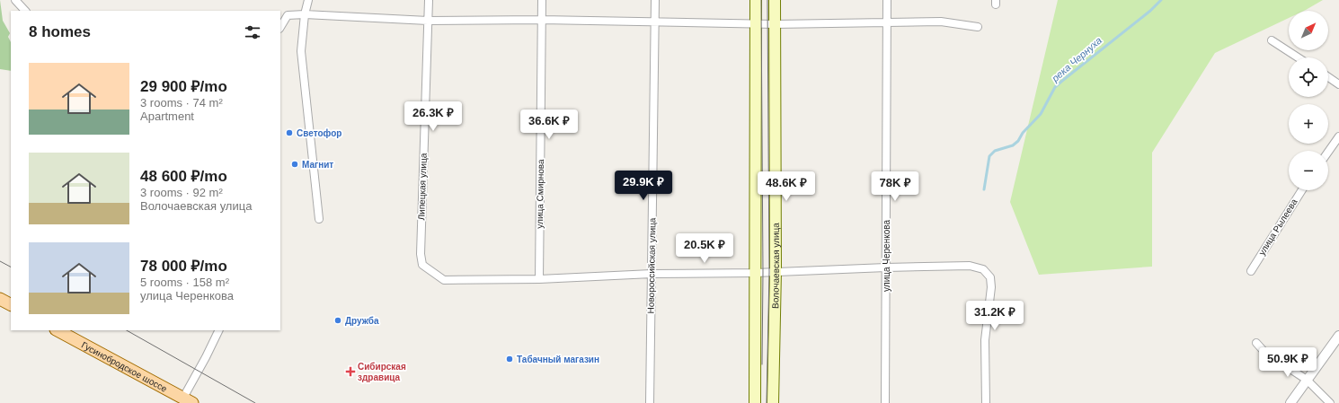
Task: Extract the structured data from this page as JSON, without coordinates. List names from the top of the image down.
{
  "streets": {
    "main road": ["Волочаевская улица", "Гусинобродское шоссе"],
    "street": [
      "Липецкая улица",
      "улица Смирнова",
      "улица Рылеева",
      "улица Черенкова",
      "Новороссийская улица"
    ]
  },
  "crossings": [
    ["Липецкая улица", "улица Смирнова"]
  ],
  "water": ["река Чернуха"],
  "places": {
    "other": [
      "Светофор",
      "Магнит",
      "Дружба",
      "Табачный магазин"
    ],
    "health": ["Сибирская здравица"]
  },
  "north": "top right",
  "page": {
    "map_buttons": ["+", "−"],
    "heading": "8 homes",
    "list": [
      {
        "name": "29 900 ₽/mo",
        "note": "3 rooms · 74 m² · Apartment"
      },
      {
        "name": "48 600 ₽/mo",
        "note": "3 rooms · 92 m² · Волочаевская улица"
      },
      {
        "name": "78 000 ₽/mo",
        "note": "5 rooms · 158 m² · улица Черенкова"
      }
    ],
    "price": [
      "26.3K ₽",
      "36.6K ₽",
      "29.9K ₽",
      "48.6K ₽",
      "78K ₽",
      "20.5K ₽",
      "31.2K ₽",
      "50.9K ₽"
    ]
  }
}
